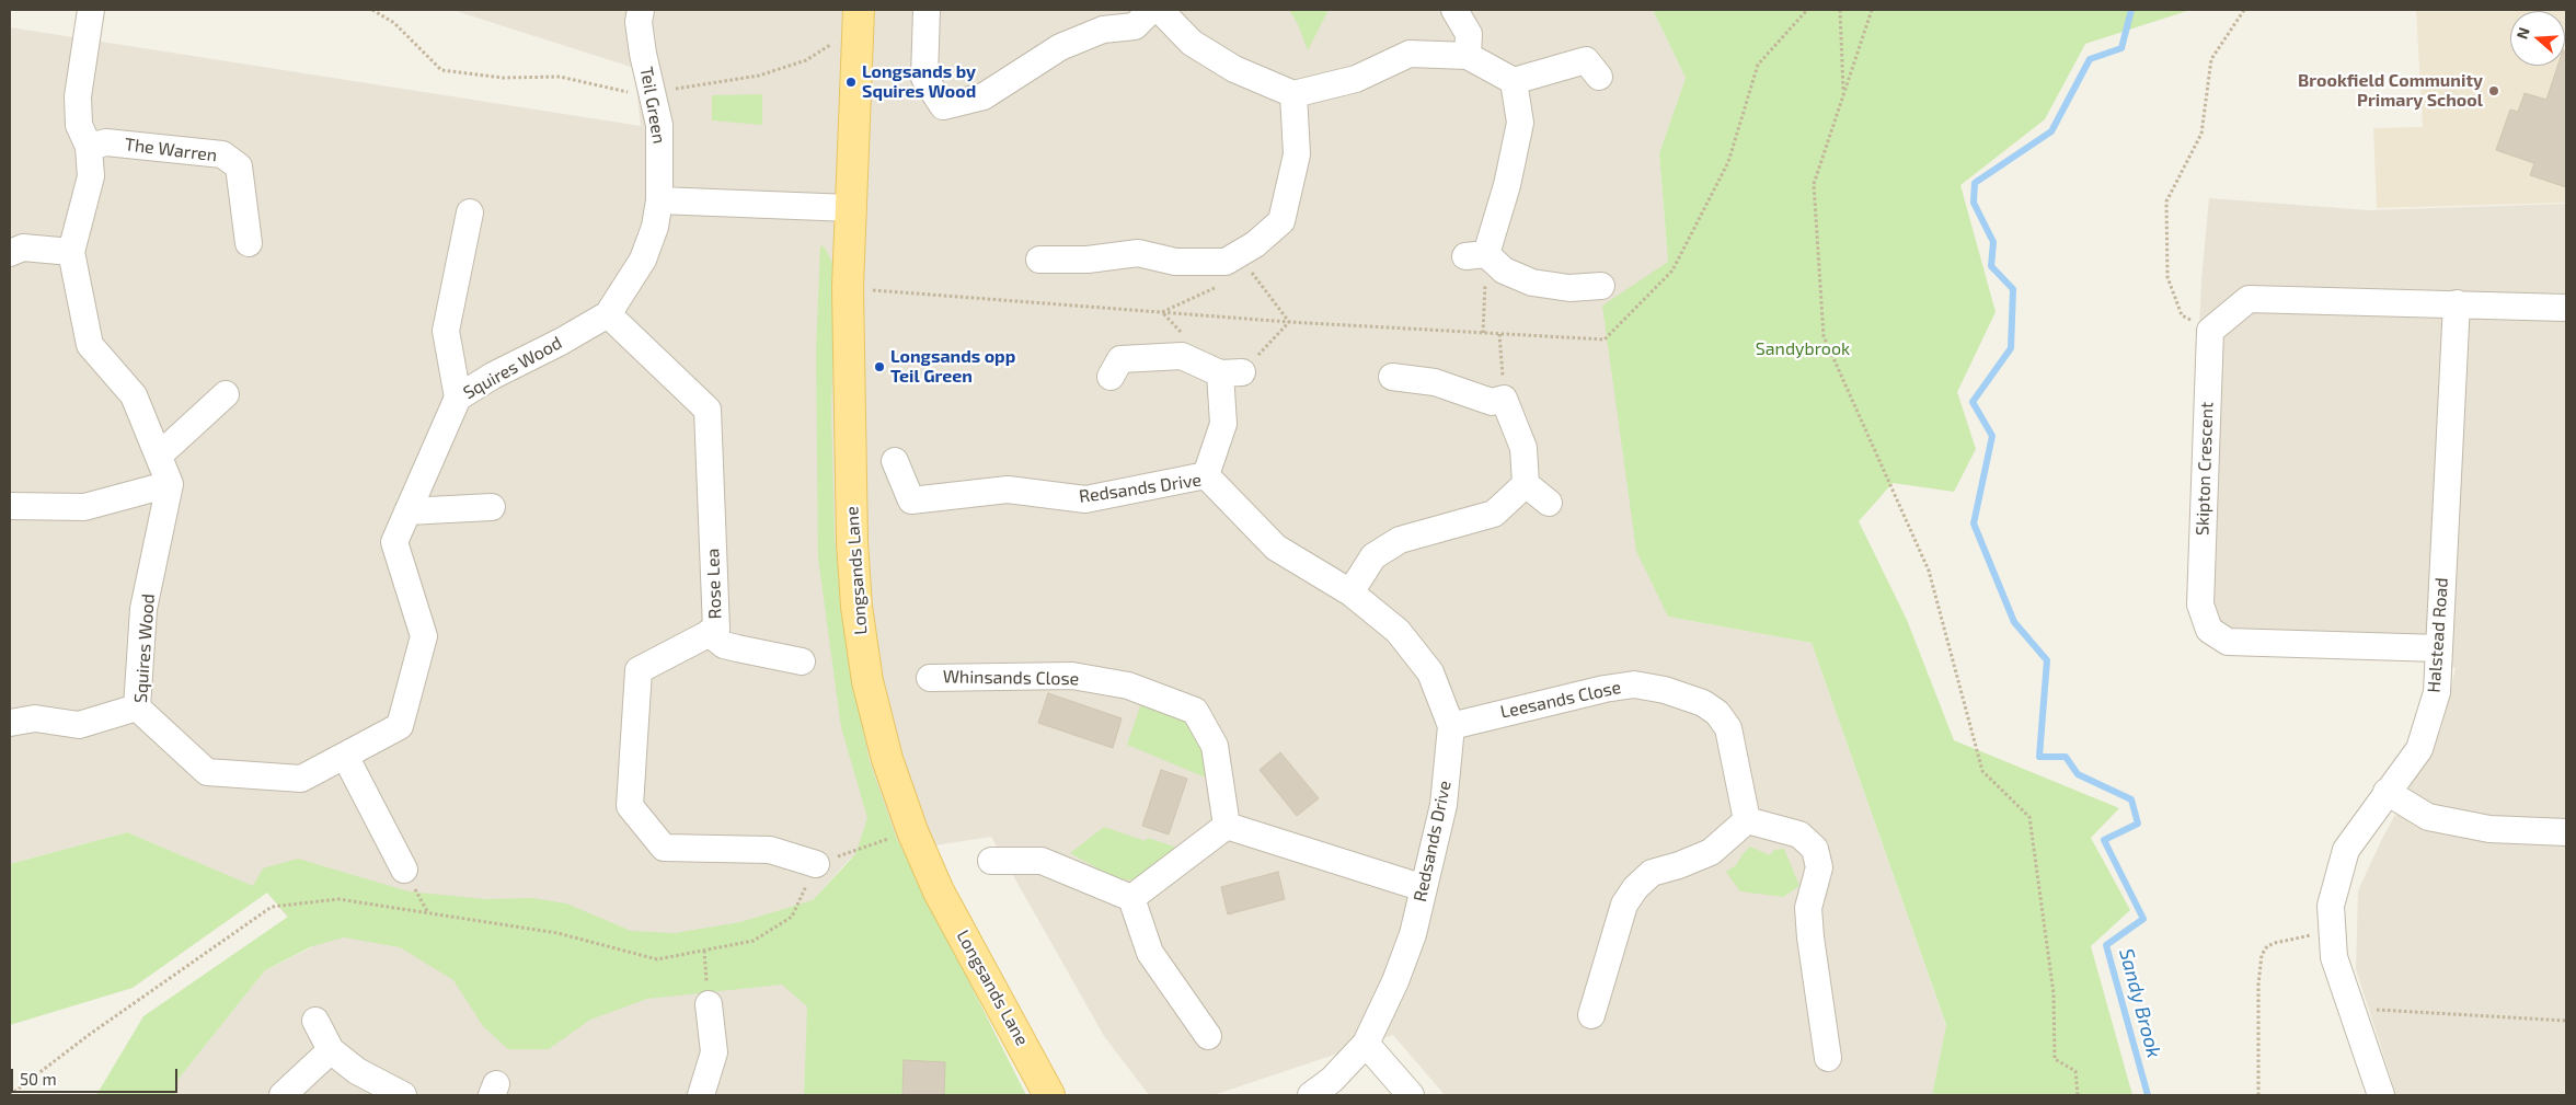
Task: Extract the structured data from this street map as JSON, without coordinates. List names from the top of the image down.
{
  "streets": {
    "main road": ["Longsands Lane"],
    "street": [
      "Teil Green",
      "The Warren",
      "Squires Wood",
      "Skipton Crescent",
      "Redsands Drive",
      "Rose Lea",
      "Halstead Road",
      "Whinsands Close",
      "Leesands Close"
    ]
  },
  "crossings": [
    ["Teil Green", "Squires Wood"],
    ["Squires Wood", "Rose Lea"],
    ["Skipton Crescent", "Halstead Road"],
    ["Redsands Drive", "Leesands Close"]
  ],
  "water": ["Sandy Brook"],
  "parks": ["Sandybrook"],
  "places": ["Longsands by Squires Wood", "Brookfield Community Primary School", "Longsands opp Teil Green"],
  "scale_bar": "50 m",
  "north": "left"
}
